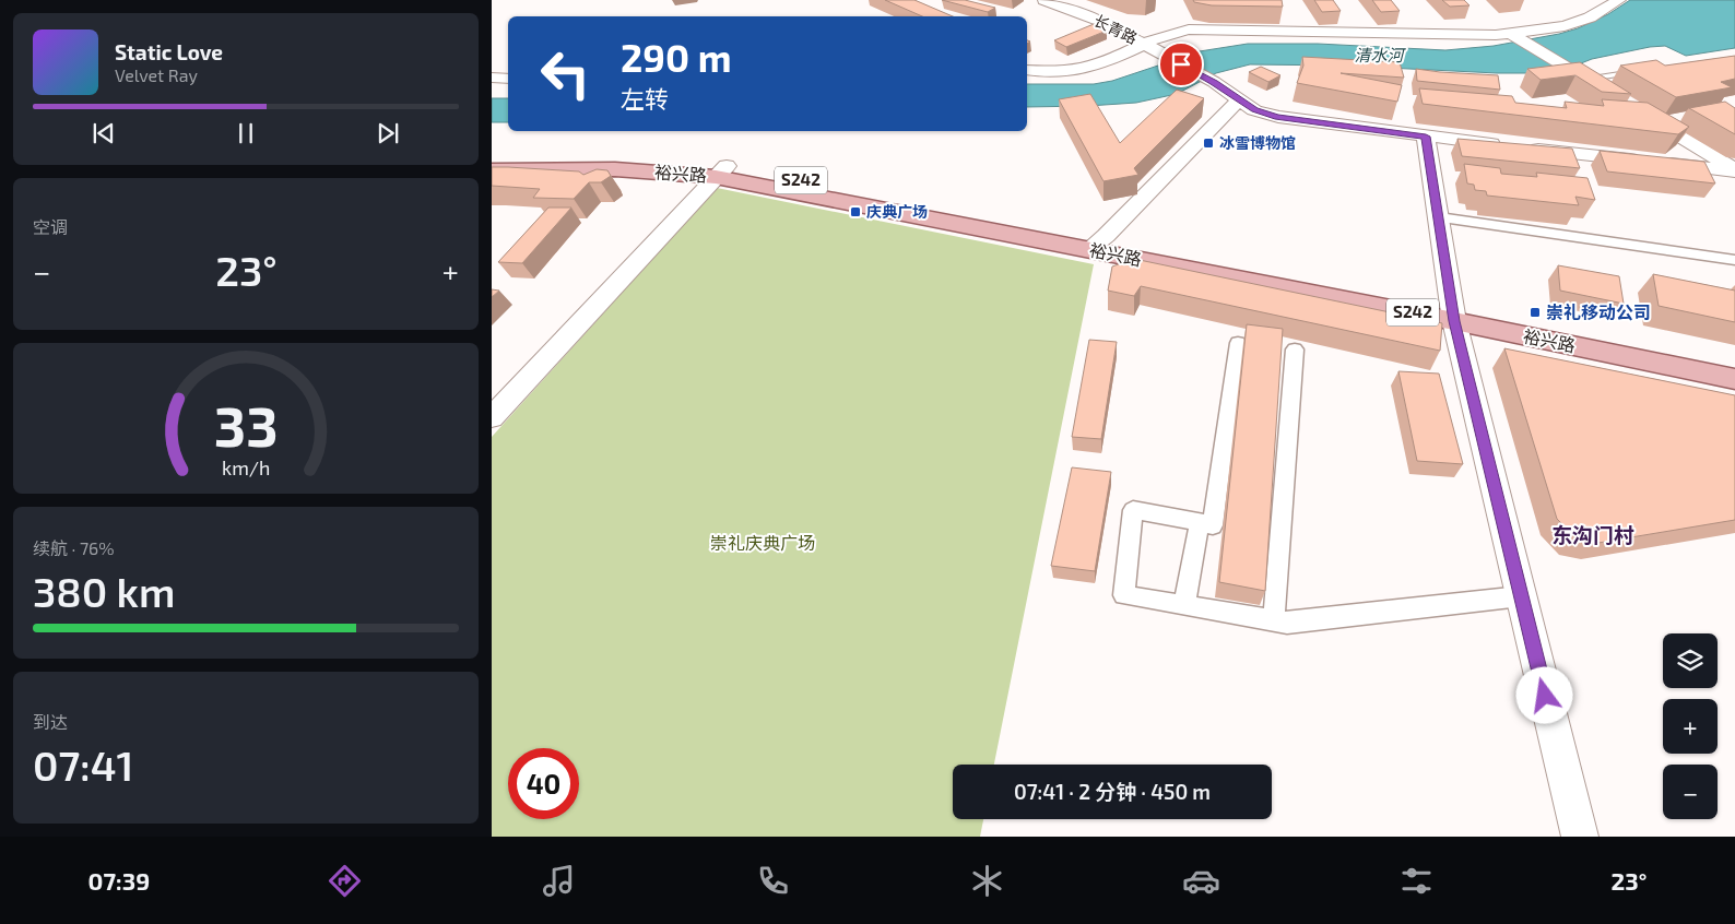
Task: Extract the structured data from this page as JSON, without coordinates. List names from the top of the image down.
{
  "streets": {
    "main road": ["裕兴路", "S242"],
    "street": ["长青路"]
  },
  "districts": ["东沟门村"],
  "water": ["清水河"],
  "parks": ["崇礼庆典广场"],
  "places": {
    "transit": ["冰雪博物馆", "庆典广场", "崇礼移动公司"]
  },
  "page": {
    "turn": ["290 m", "左转"],
    "song": ["Static Love", "Velvet Ray"],
    "tile": [
      "空调",
      ["续航 · 76%", "380 km"],
      ["到达", "07:41"]
    ],
    "heat": ["−", "23°", "+"],
    "map_buttons": ["+", "−"],
    "limit": "40",
    "trip": "07:41 · 2 分钟 · 450 m",
    "tabs": ["07:39", "23°"],
    "gauge": ["33", "km/h"]
  }
}
